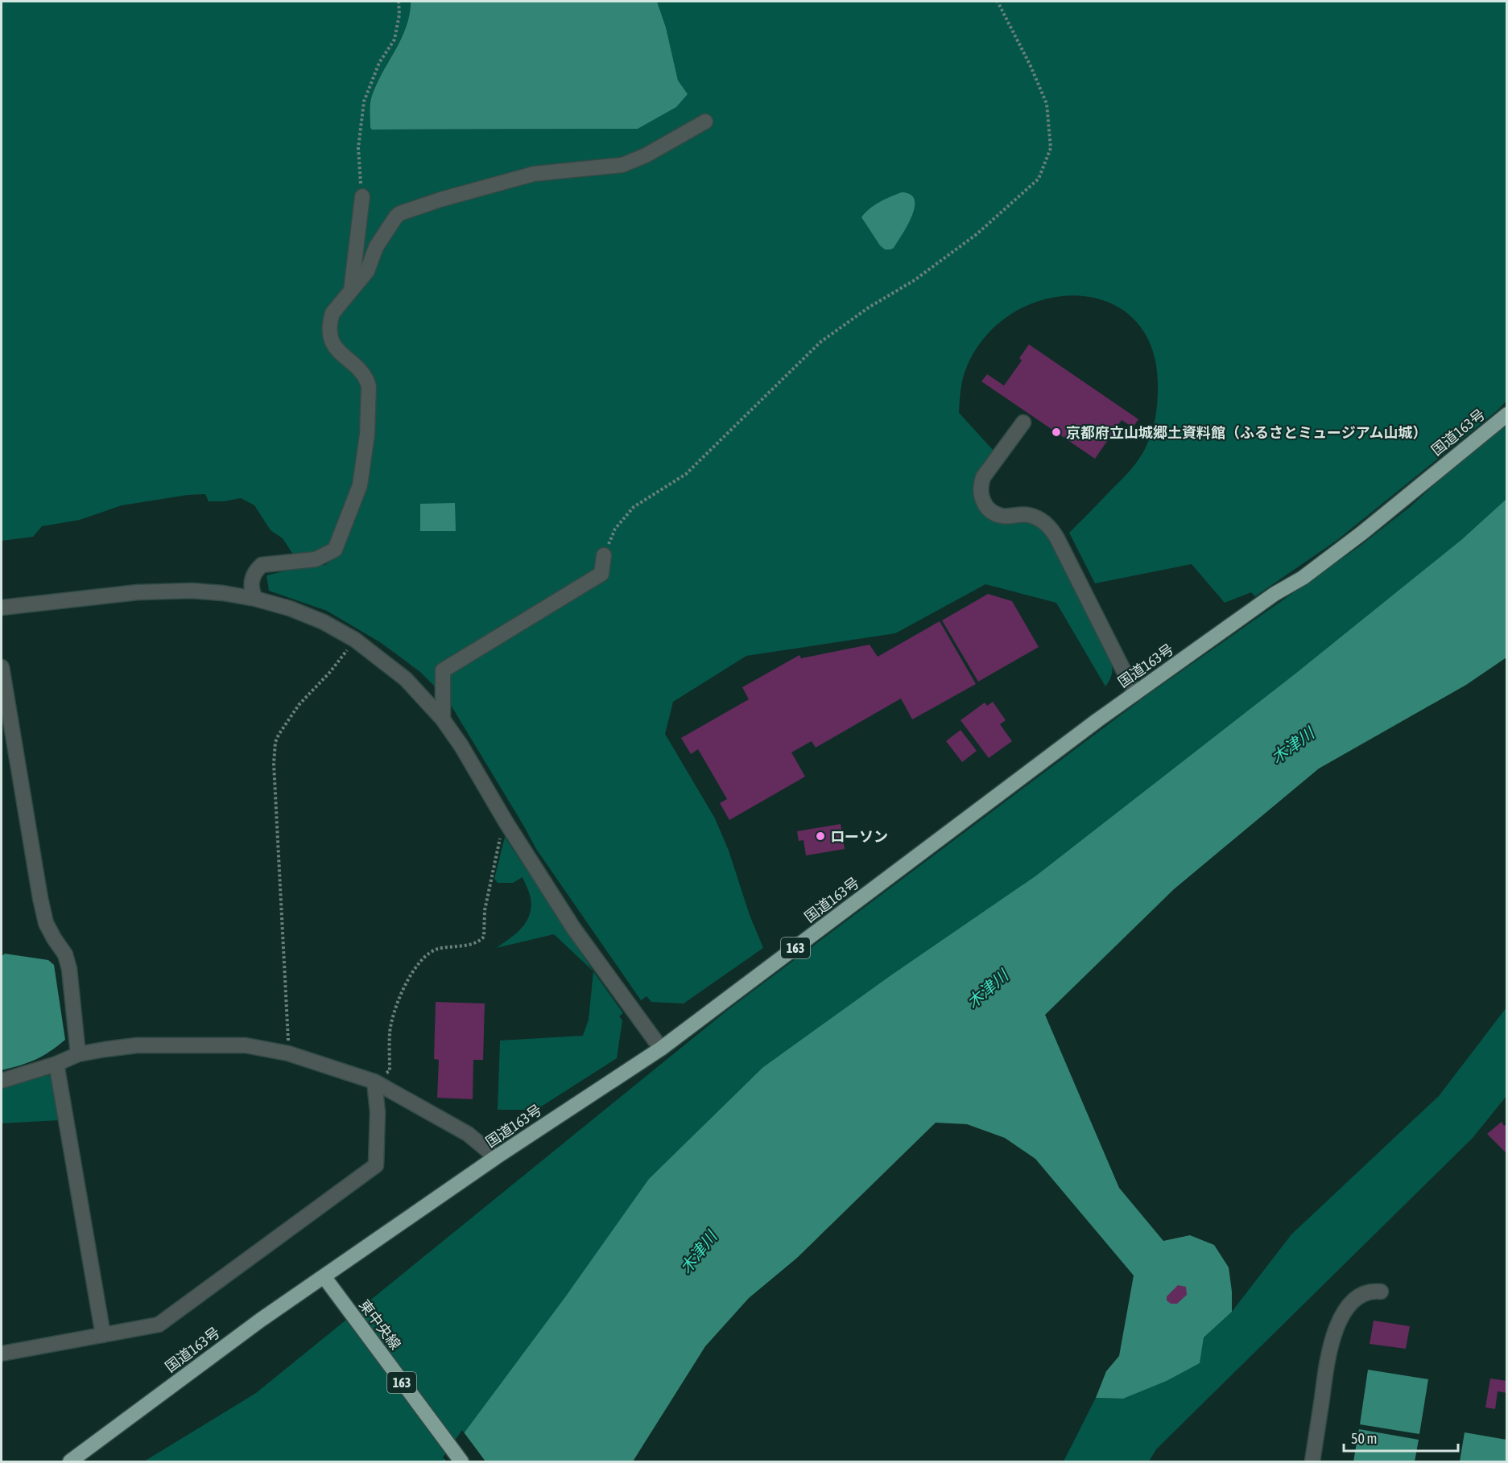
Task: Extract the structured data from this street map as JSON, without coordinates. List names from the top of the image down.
{
  "streets": {
    "highway": ["国道163号", "163", "東中央線"]
  },
  "crossings": [
    ["国道163号", "東中央線"]
  ],
  "water": ["木津川"],
  "places": ["京都府立山城郷土資料館（ふるさとミュージアム山城）", "ローソン"],
  "scale_bar": "50 m"
}
